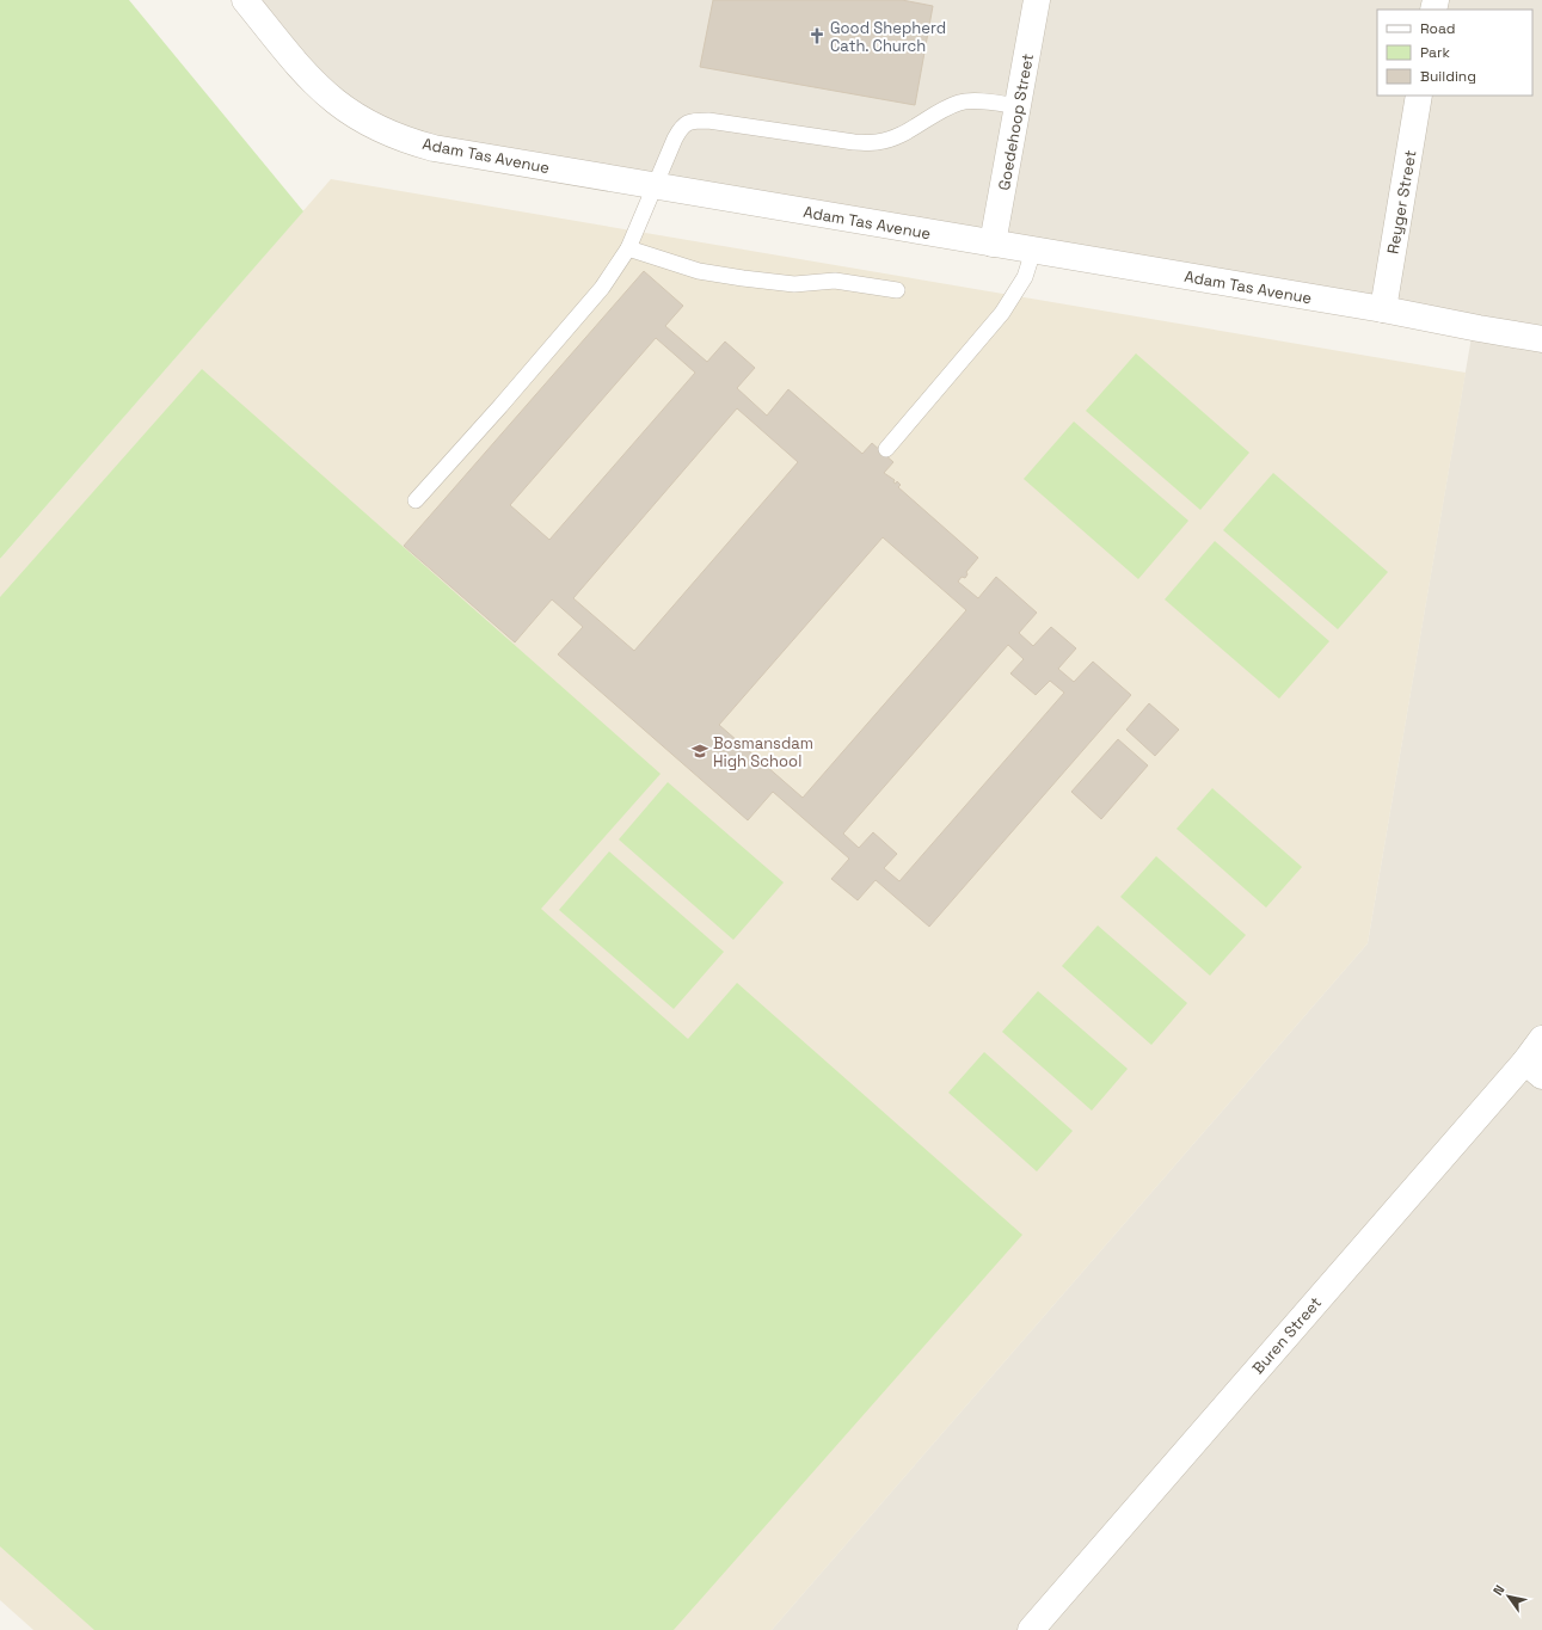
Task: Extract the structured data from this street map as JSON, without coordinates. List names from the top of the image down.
{
  "streets": {
    "street": [
      "Goedehoop Street",
      "Adam Tas Avenue",
      "Reyger Street",
      "Buren Street"
    ]
  },
  "crossings": [
    ["Goedehoop Street", "Adam Tas Avenue"],
    ["Adam Tas Avenue", "Reyger Street"]
  ],
  "places": {
    "church": ["Good Shepherd Cath. Church"],
    "school or university": ["Bosmansdam High School"]
  },
  "legend": ["Road", "Park", "Building"],
  "north": "top left"
}
